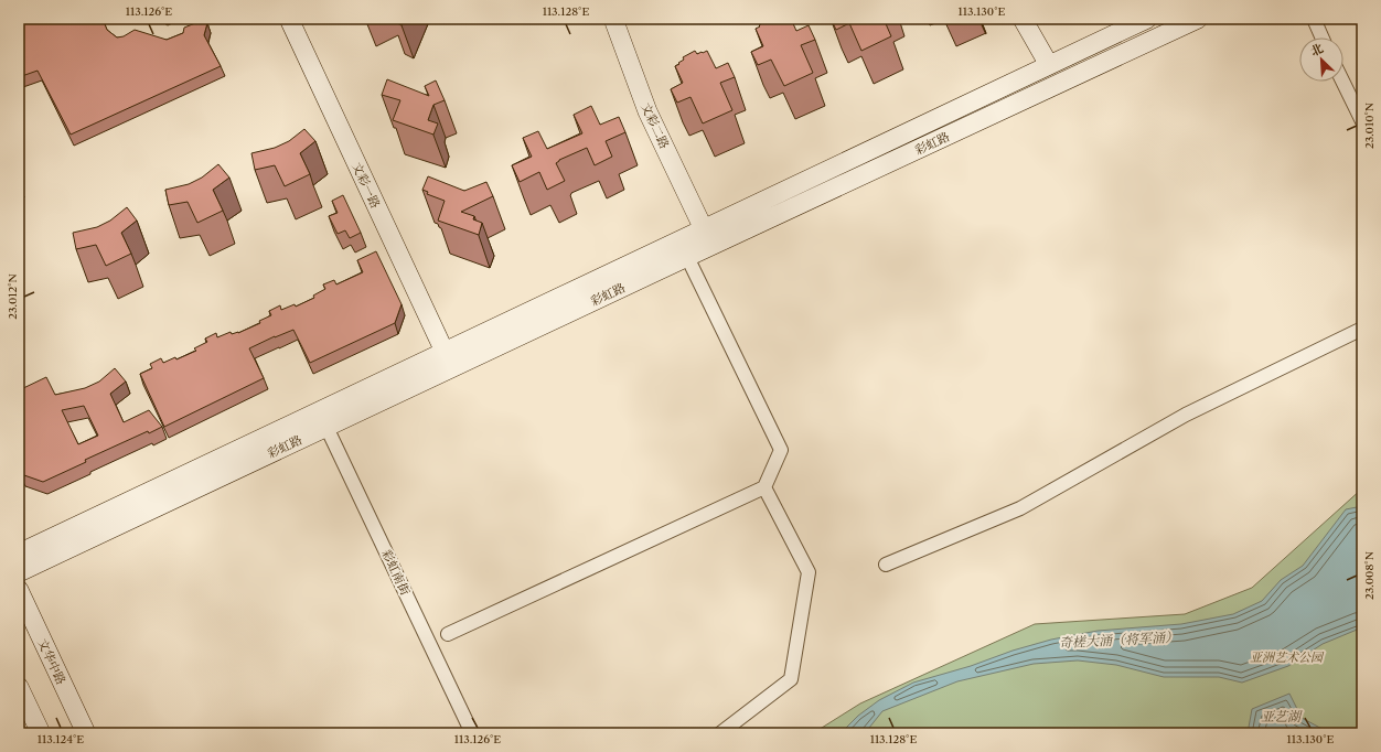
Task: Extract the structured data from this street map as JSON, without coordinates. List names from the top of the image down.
{
  "streets": {
    "street": [
      "文彩二路",
      "彩虹路",
      "文彩一路",
      "彩虹南街",
      "文华中路"
    ]
  },
  "crossings": [
    ["文彩二路", "彩虹路"],
    ["彩虹路", "文彩一路"],
    ["彩虹路", "彩虹南街"]
  ],
  "water": ["奇槎大涌（将军涌）", "亚艺湖"],
  "parks": ["亚洲艺术公园"],
  "north": "top left",
  "coordinates": [
    "113.126°E",
    "113.128°E",
    "113.130°E",
    "23.010°N",
    "23.012°N",
    "23.008°N",
    "113.124°E"
  ]
}
